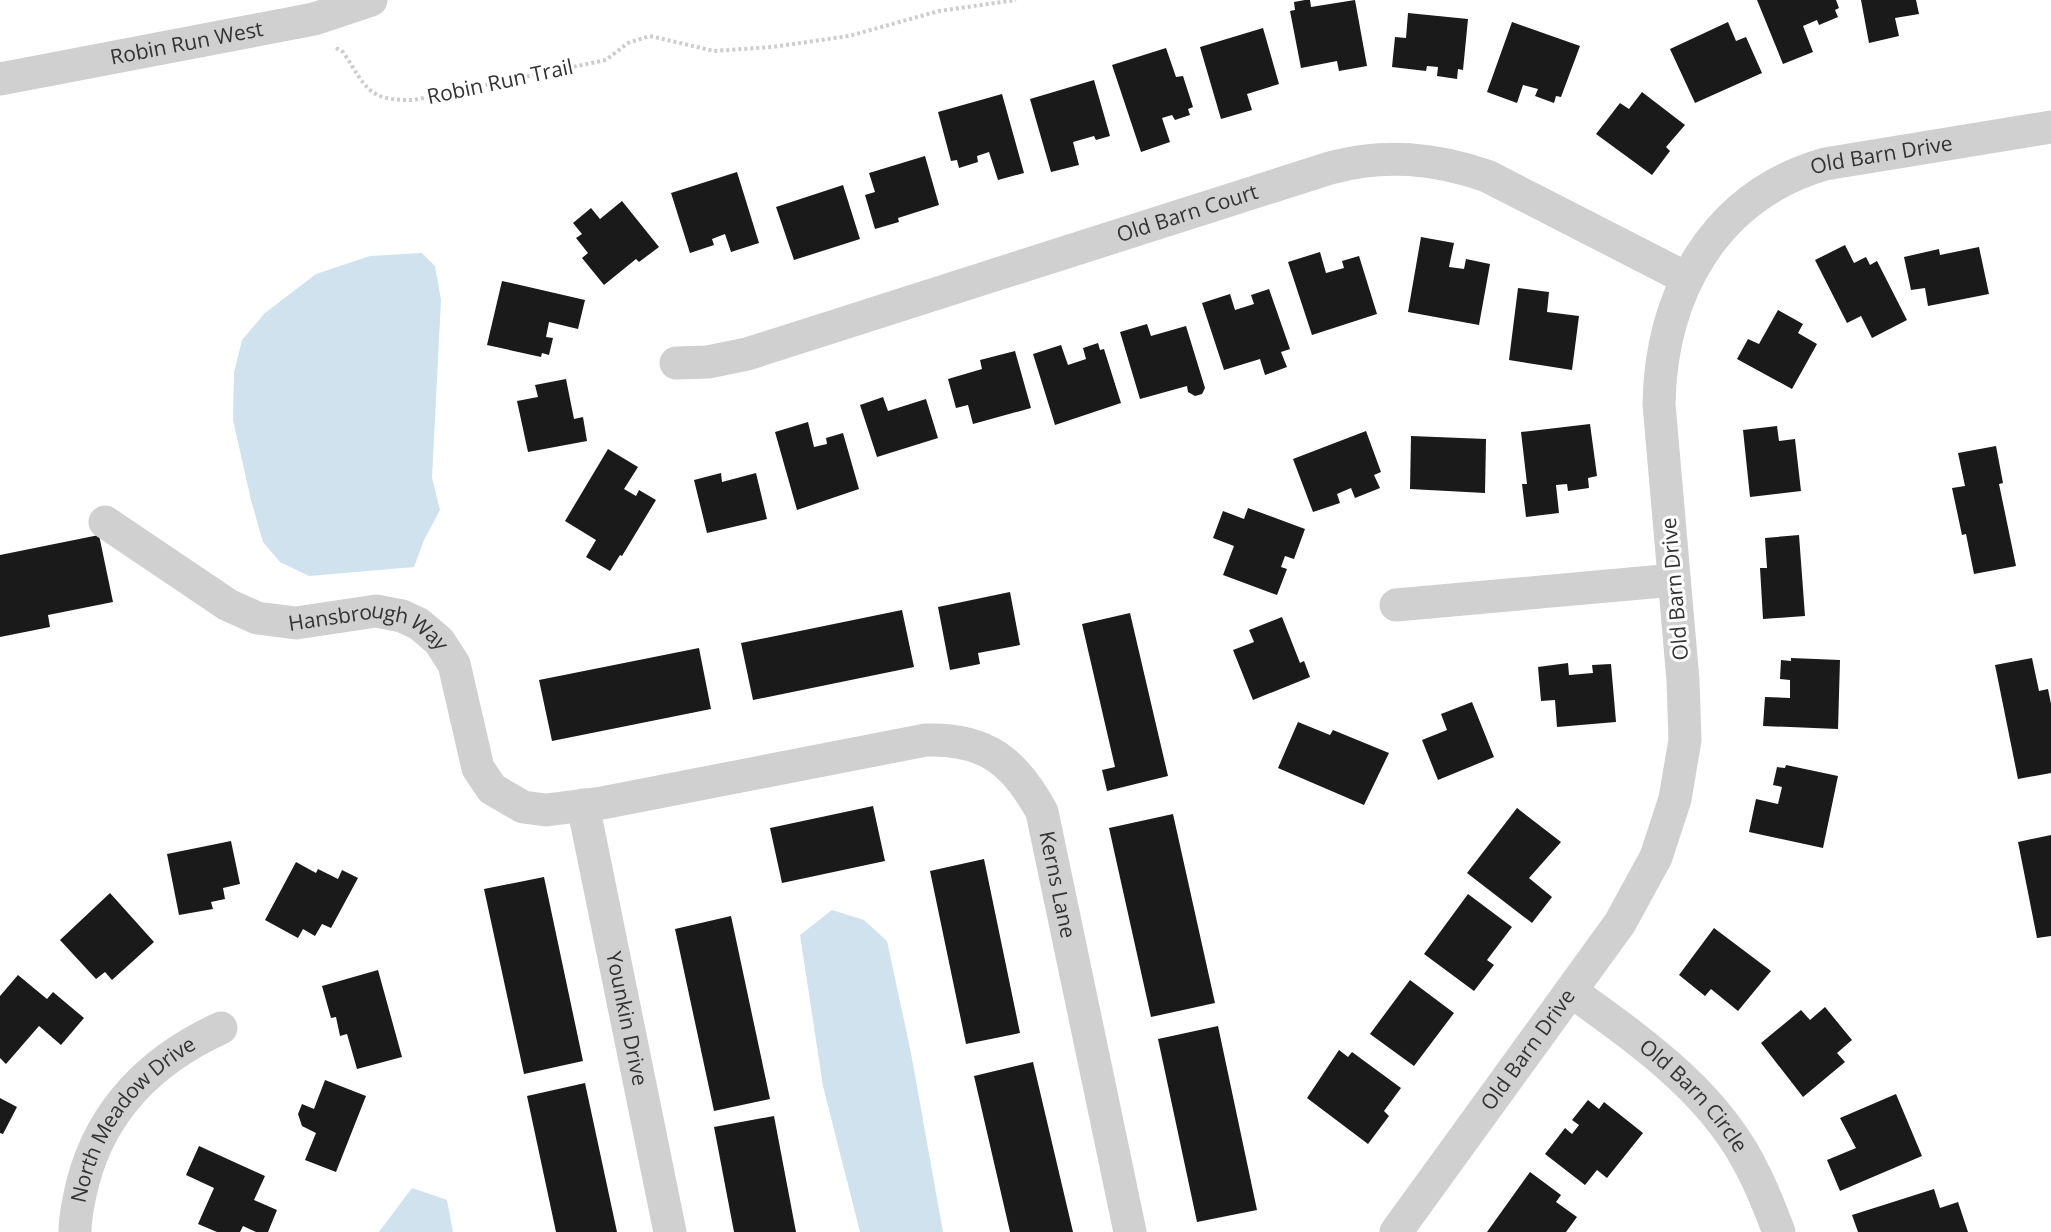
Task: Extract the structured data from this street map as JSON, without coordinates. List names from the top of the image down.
{
  "streets": {
    "street": [
      "Robin Run West",
      "Old Barn Drive",
      "Old Barn Court",
      "Hansbrough Way",
      "Kerns Lane",
      "Younkin Drive",
      "Old Barn Circle",
      "North Meadow Drive"
    ],
    "path": ["Robin Run Trail"]
  },
  "crossings": [
    ["Old Barn Drive", "Old Barn Court"],
    ["Old Barn Drive", "Old Barn Circle"],
    ["Hansbrough Way", "Kerns Lane"],
    ["Hansbrough Way", "Younkin Drive"]
  ]
}
